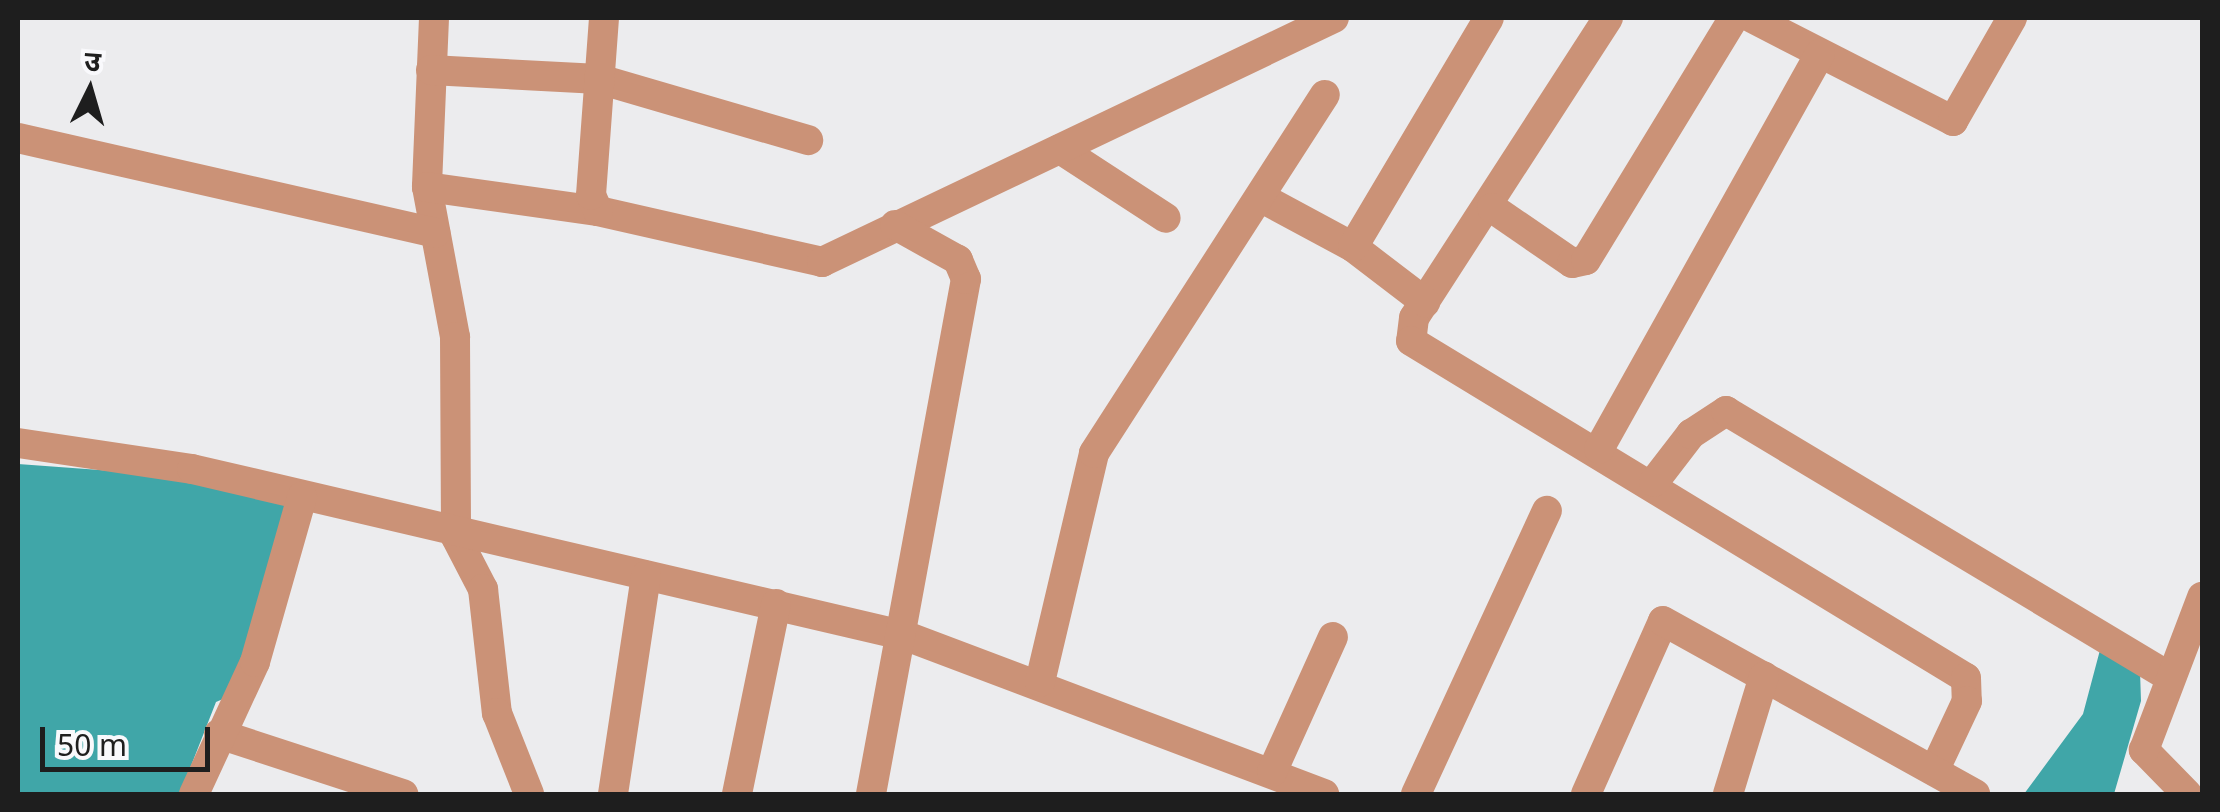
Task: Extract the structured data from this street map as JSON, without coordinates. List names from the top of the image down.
{
  "scale_bar": "50 m",
  "north": "top"
}
